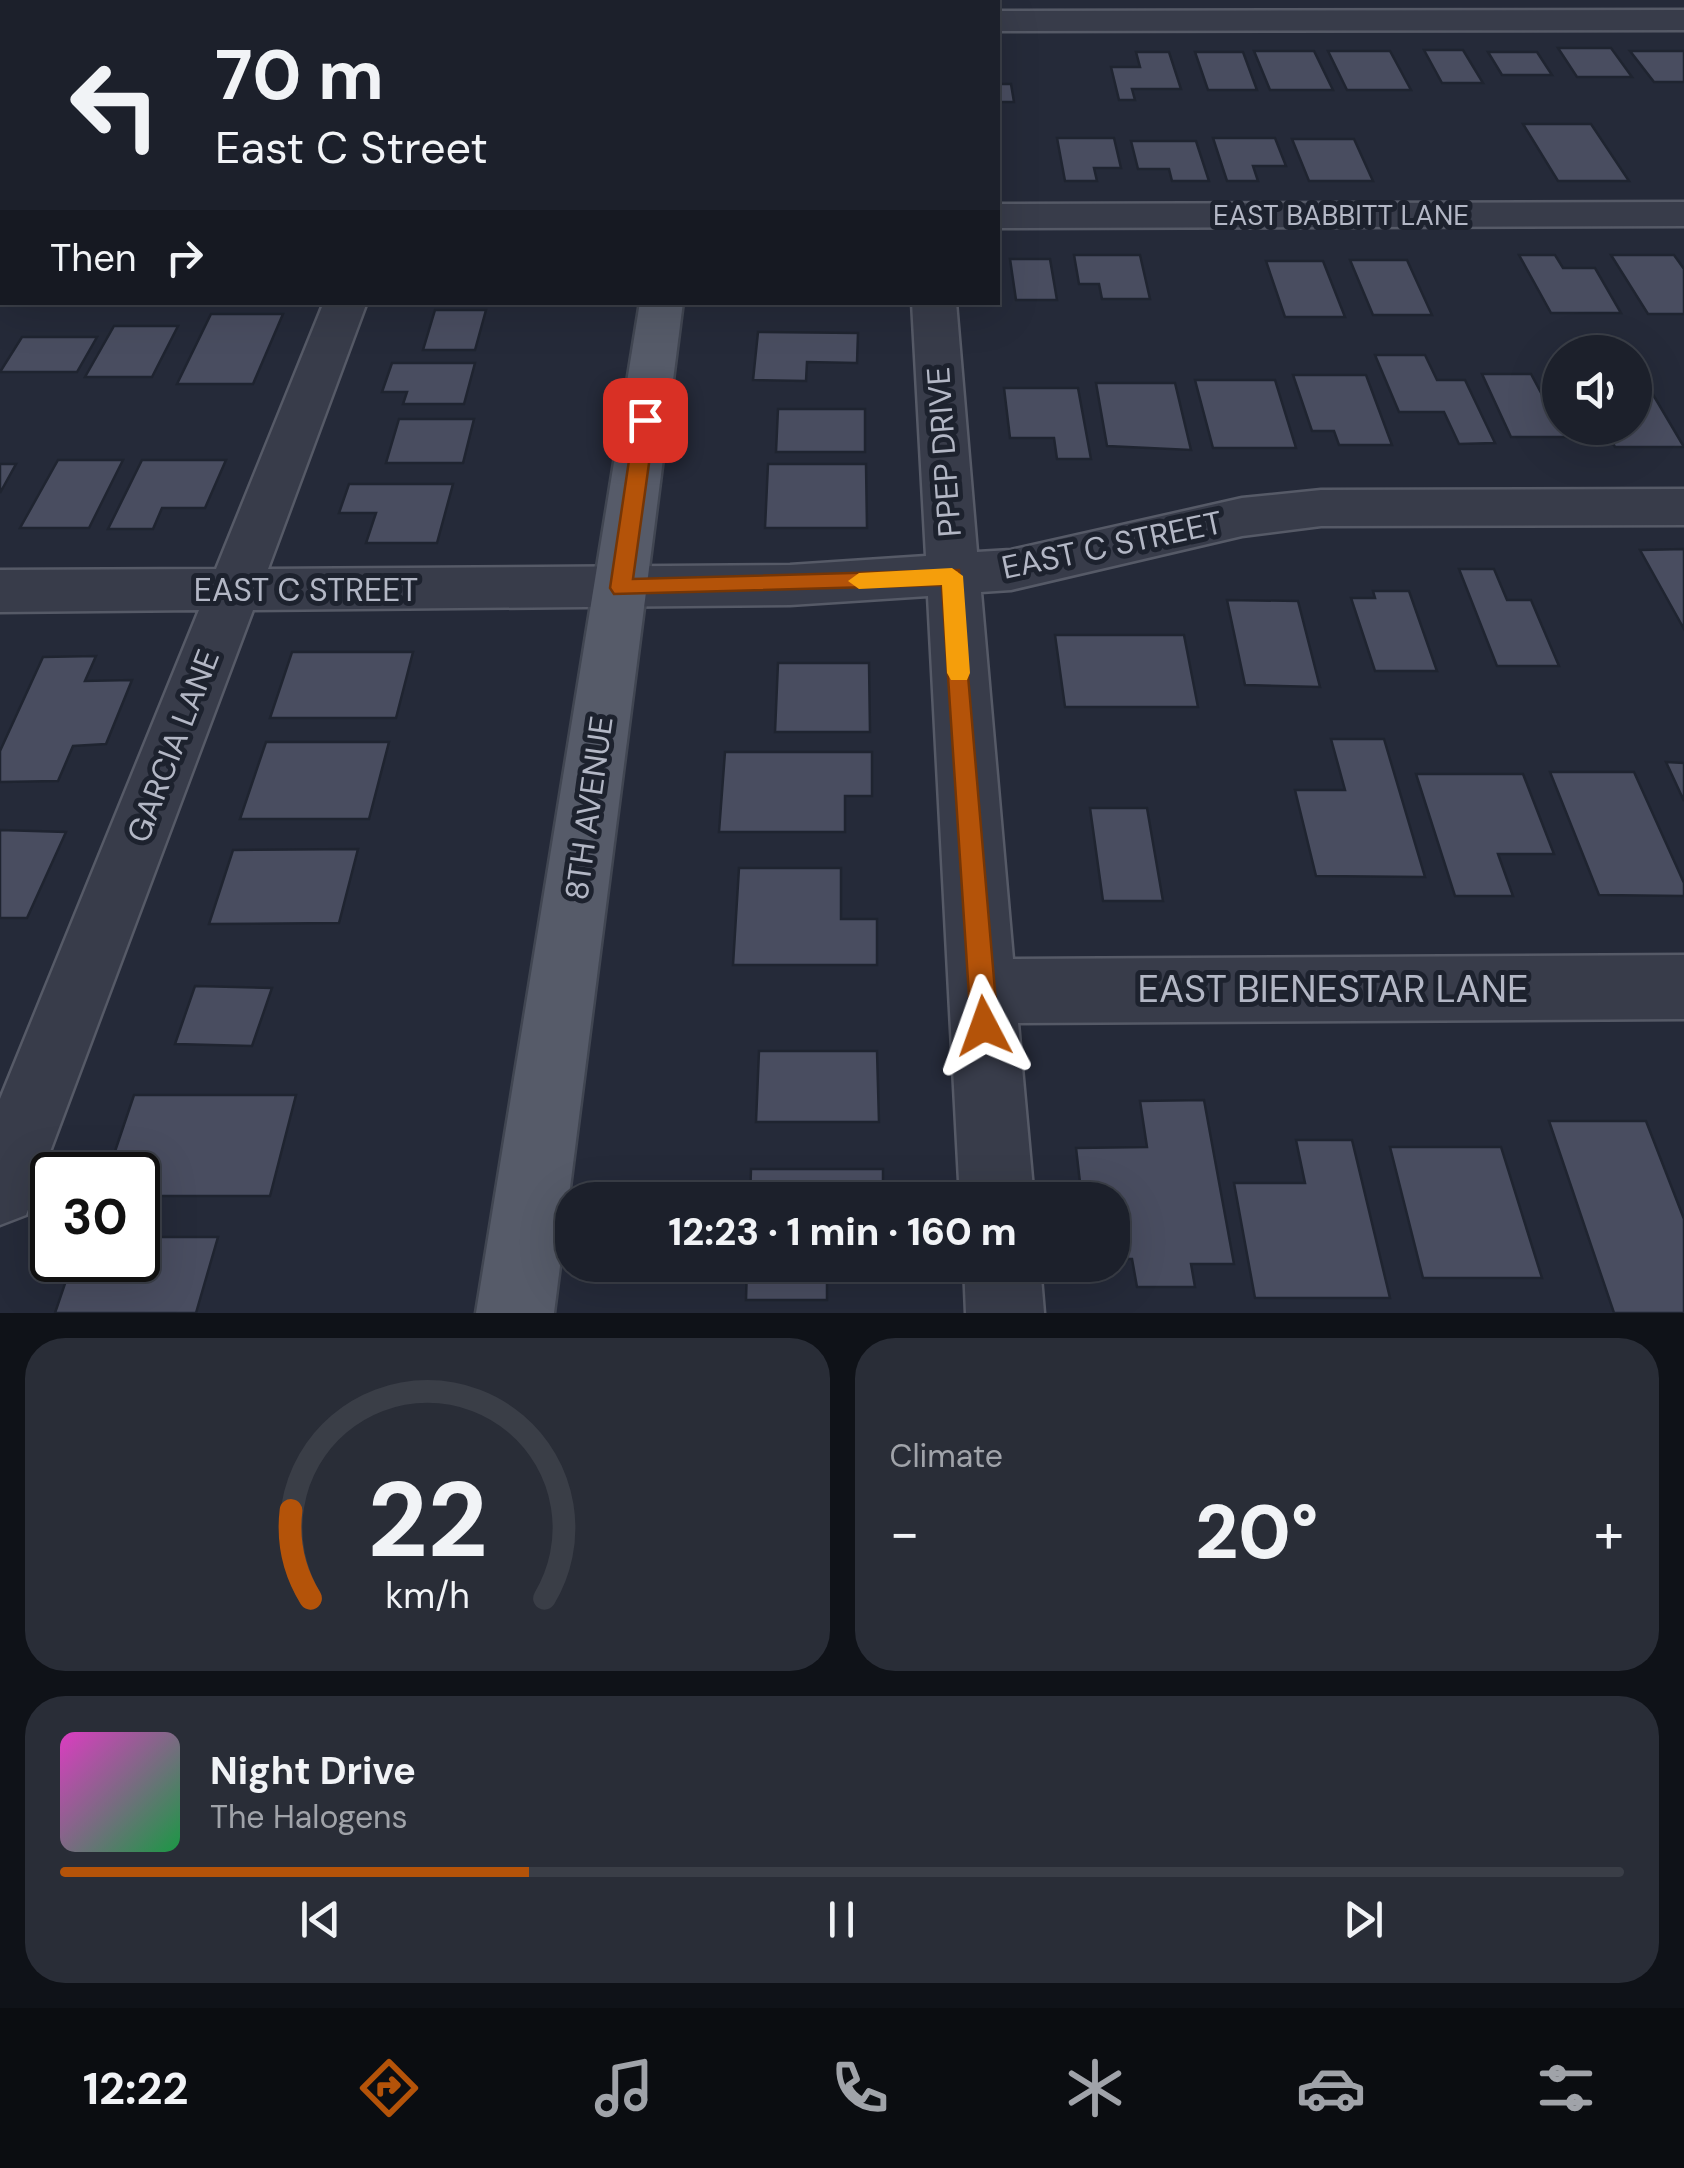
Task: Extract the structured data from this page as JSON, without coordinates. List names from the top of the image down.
{
  "streets": {
    "main road": ["8TH AVENUE"],
    "street": [
      "EAST BABBITT LANE",
      "PPEP DRIVE",
      "EAST C STREET",
      "GARCIA LANE",
      "EAST BIENESTAR LANE"
    ]
  },
  "crossings": [
    ["PPEP DRIVE", "EAST C STREET"],
    ["PPEP DRIVE", "EAST BIENESTAR LANE"],
    ["EAST C STREET", "GARCIA LANE"],
    ["EAST C STREET", "8TH AVENUE"]
  ],
  "page": {
    "turn": ["70 m", "East C Street"],
    "then": "Then",
    "limit": "30",
    "trip": "12:23 · 1 min · 160 m",
    "tile": "Climate",
    "heat": ["−", "20°", "+"],
    "song": ["Night Drive", "The Halogens"],
    "tabs": "12:22",
    "gauge": ["22", "km/h"]
  }
}
